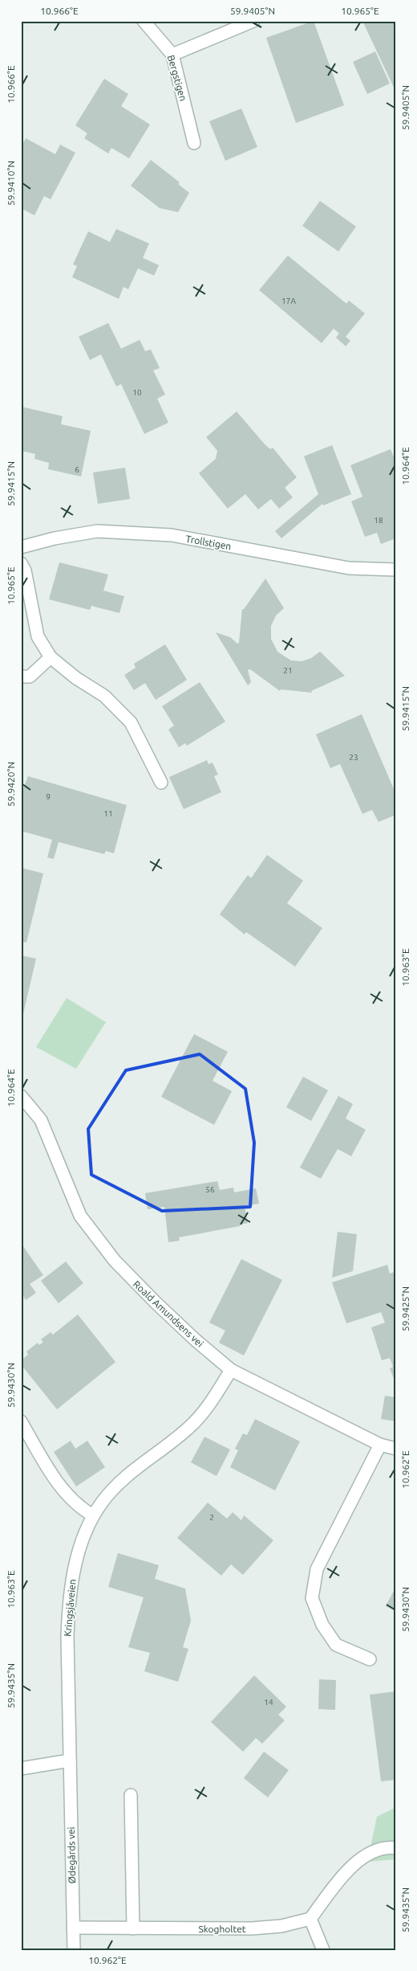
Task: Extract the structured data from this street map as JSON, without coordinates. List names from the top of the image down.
{
  "streets": {
    "street": [
      "Bergstigen",
      "Trollstigen",
      "Roald Amundsens vei",
      "Kringsjåveien",
      "Ødegårds vei",
      "Skogholtet"
    ]
  },
  "crossings": [
    ["Roald Amundsens vei", "Kringsjåveien"],
    ["Kringsjåveien", "Ødegårds vei"],
    ["Ødegårds vei", "Skogholtet"]
  ],
  "house_numbers": [
    "17A",
    "10",
    "6",
    "18",
    "21",
    "23",
    "9",
    "11",
    "56",
    "2",
    "14"
  ],
  "coordinates": [
    "10.966°E",
    "59.9405°N",
    "10.965°E",
    "59.9410°N",
    "10.964°E",
    "59.9415°N",
    "59.9420°N",
    "10.963°E",
    "59.9425°N",
    "59.9430°N",
    "10.962°E",
    "59.9435°N"
  ]
}
